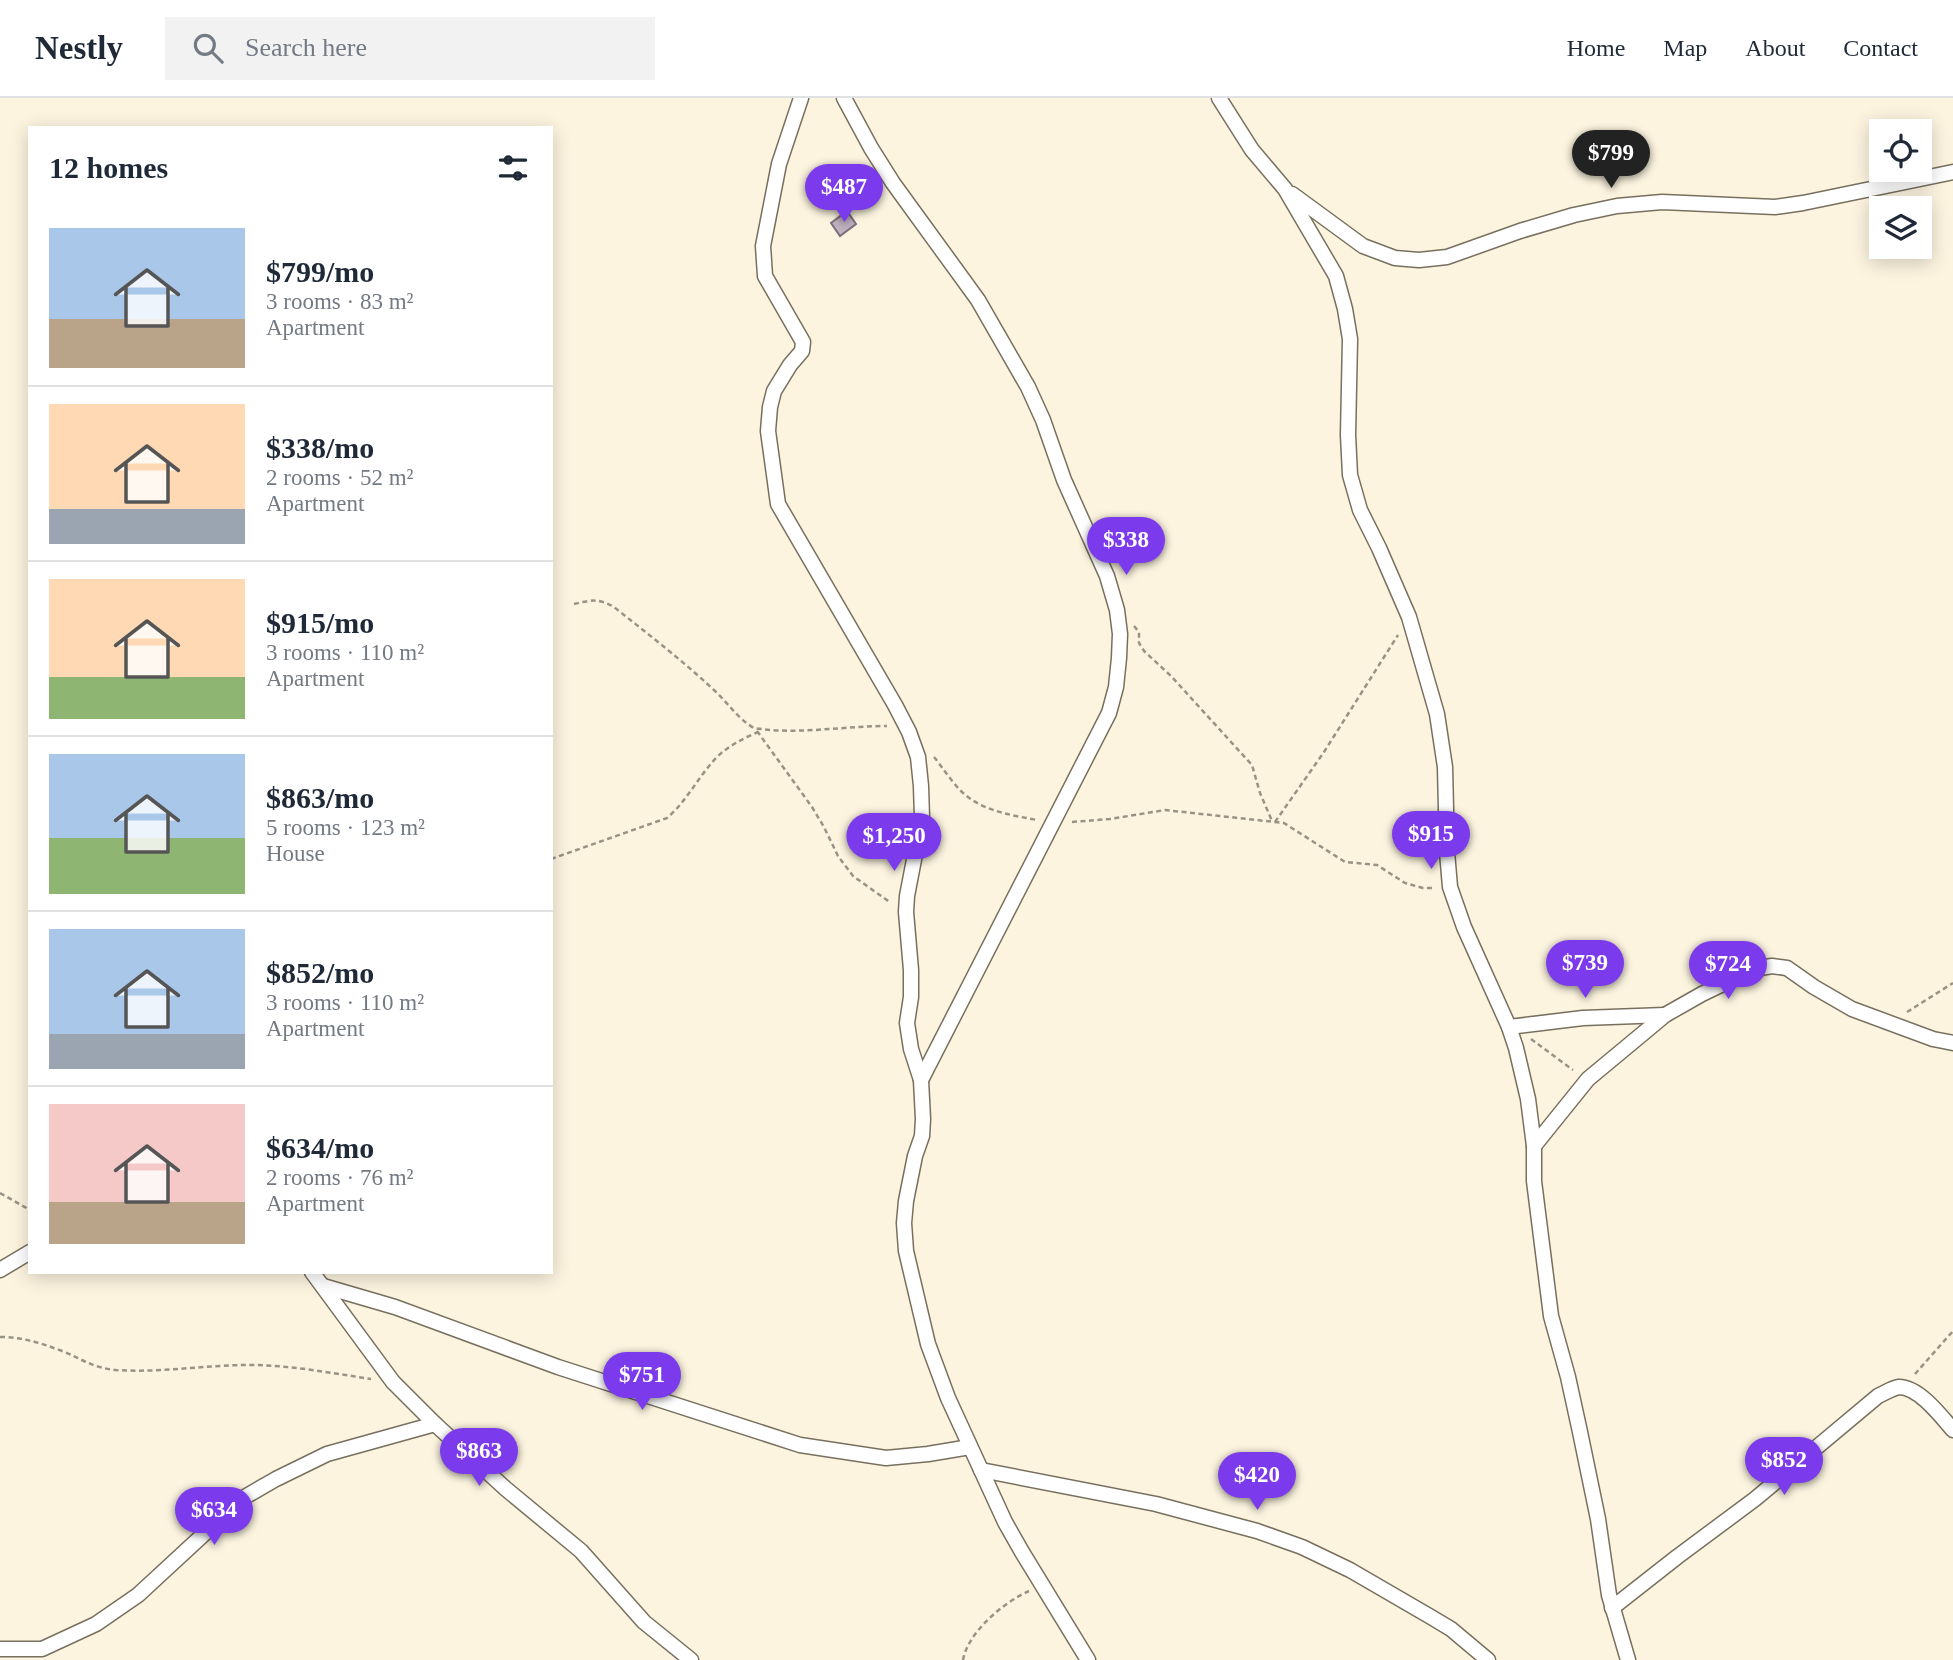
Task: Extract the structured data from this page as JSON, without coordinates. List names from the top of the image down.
{
  "page": {
    "header": "Nestly",
    "search": "Search here",
    "nav": [
      "Home",
      "Map",
      "About",
      "Contact"
    ],
    "heading": "12 homes",
    "price": [
      "$799",
      "$487",
      "$338",
      "$915",
      "$1,250",
      "$739",
      "$724",
      "$751",
      "$863",
      "$852",
      "$420",
      "$634"
    ],
    "list": [
      {
        "name": "$799/mo",
        "note": "3 rooms · 83 m² · Apartment"
      },
      {
        "name": "$338/mo",
        "note": "2 rooms · 52 m² · Apartment"
      },
      {
        "name": "$915/mo",
        "note": "3 rooms · 110 m² · Apartment"
      },
      {
        "name": "$863/mo",
        "note": "5 rooms · 123 m² · House"
      },
      {
        "name": "$852/mo",
        "note": "3 rooms · 110 m² · Apartment"
      },
      {
        "name": "$634/mo",
        "note": "2 rooms · 76 m² · Apartment"
      }
    ]
  }
}
